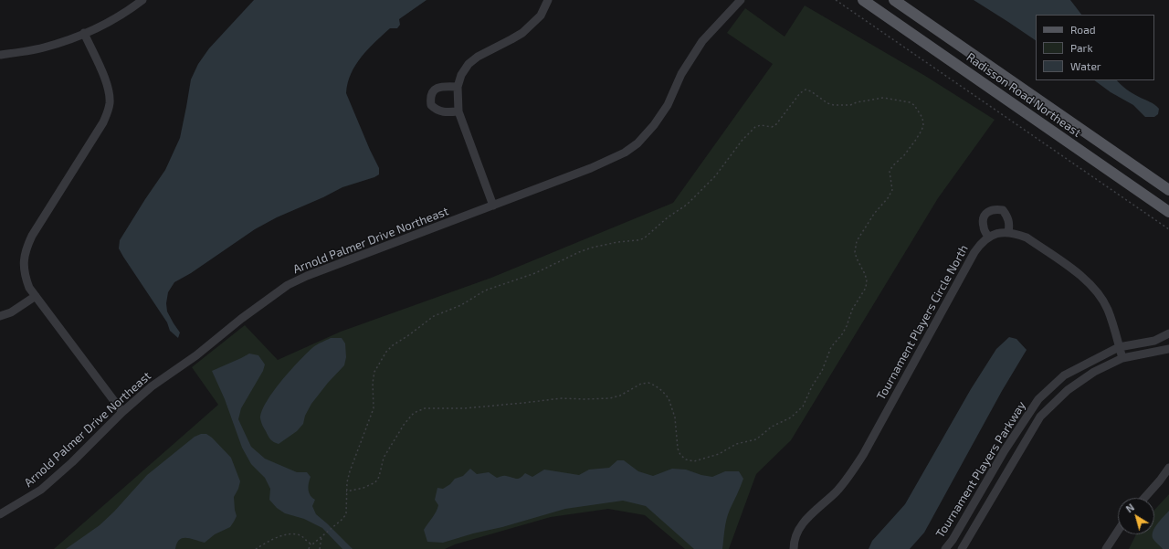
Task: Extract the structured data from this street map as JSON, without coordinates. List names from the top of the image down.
{
  "streets": {
    "main road": ["Radisson Road Northeast"],
    "street": ["Arnold Palmer Drive Northeast", "Tournament Players Circle North", "Tournament Players Parkway"]
  },
  "legend": ["Road", "Park", "Water"],
  "north": "top left"
}
